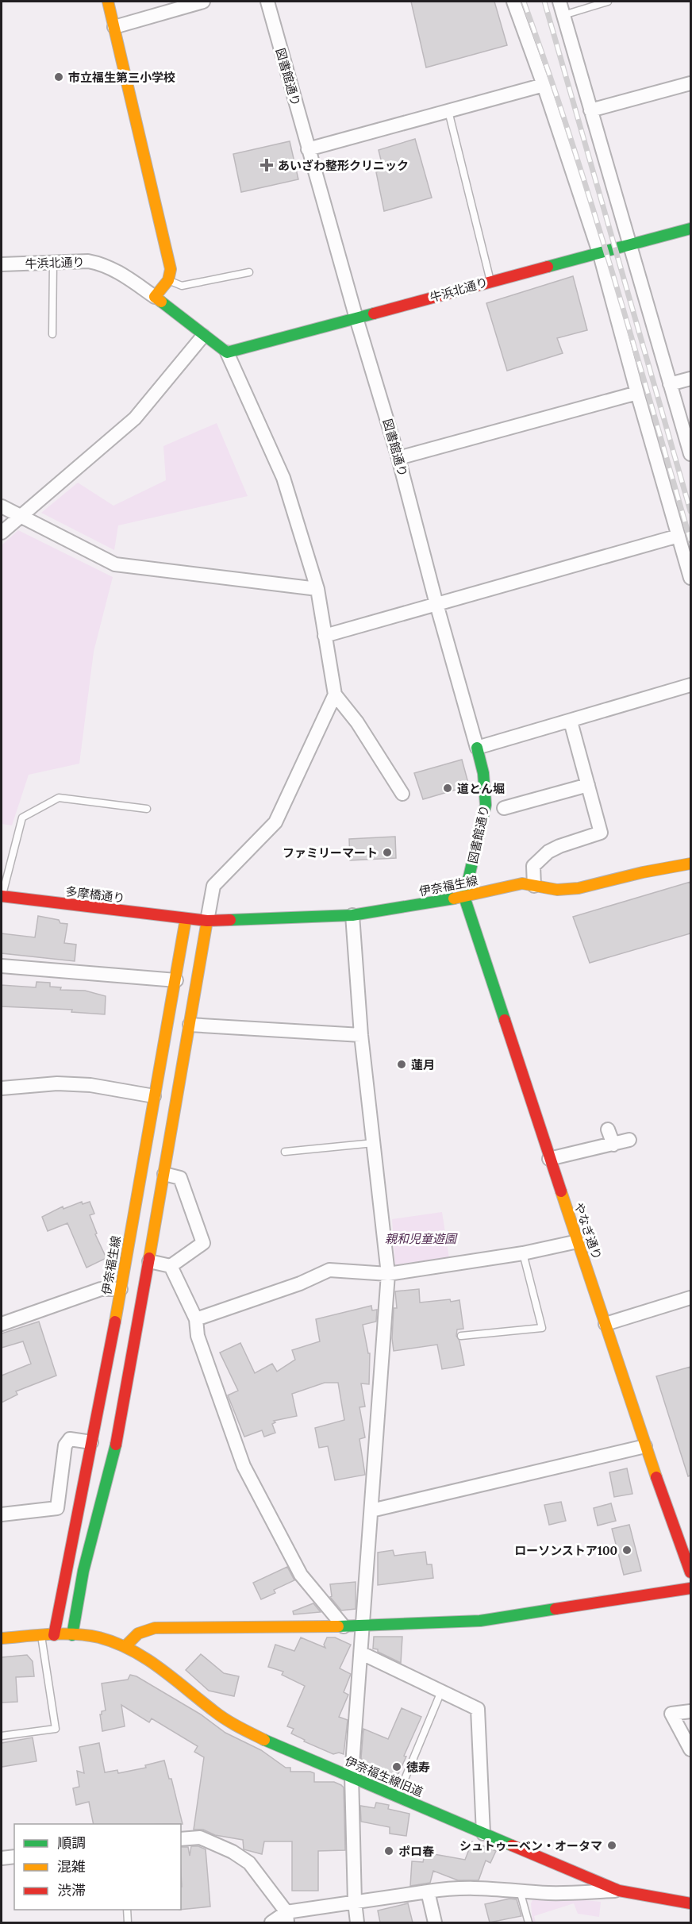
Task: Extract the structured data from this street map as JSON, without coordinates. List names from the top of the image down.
{
  "streets": {
    "street": [
      "図書館通り",
      "牛浜北通り",
      "伊奈福生線",
      "多摩橋通り",
      "やなぎ通り",
      "伊奈福生線旧道"
    ]
  },
  "crossings": [
    ["図書館通り", "牛浜北通り"],
    ["図書館通り", "伊奈福生線"],
    ["図書館通り", "やなぎ通り"],
    ["伊奈福生線", "多摩橋通り"],
    ["伊奈福生線", "やなぎ通り"]
  ],
  "parks": ["親和児童遊園"],
  "places": {
    "other": [
      "市立福生第三小学校",
      "道とん堀",
      "ファミリーマート",
      "蓮月",
      "ローソンストア100",
      "徳寿",
      "シュトゥーベン・オータマ",
      "ポロ春"
    ],
    "health": ["あいざわ整形クリニック"]
  },
  "legend": ["順調", "混雑", "渋滞"]
}
